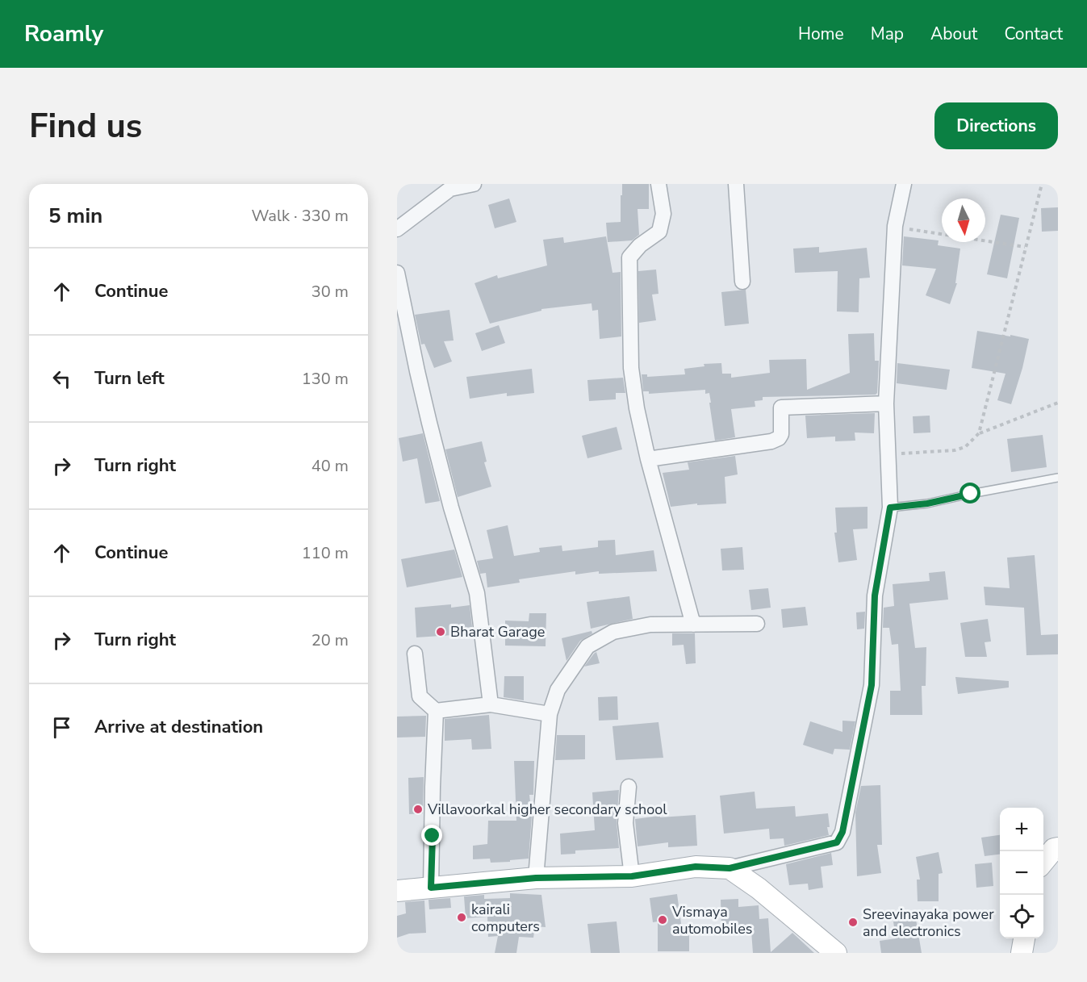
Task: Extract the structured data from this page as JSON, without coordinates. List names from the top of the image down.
{
  "places": [
    "Bharat Garage",
    "Villavoorkal higher secondary school",
    "kairali computers",
    "Vismaya automobiles",
    "Sreevinayaka power and electronics"
  ],
  "north": "bottom",
  "page": {
    "header": "Roamly",
    "nav": [
      "Home",
      "Map",
      "About",
      "Contact"
    ],
    "buttons": "Directions",
    "title": "Find us",
    "heading": ["5 min", "Walk · 330 m"],
    "list": [
      ["Continue", "30 m"],
      ["Turn left", "130 m"],
      ["Turn right", "40 m"],
      ["Continue", "110 m"],
      ["Turn right", "20 m"],
      "Arrive at destination"
    ],
    "map_buttons": ["+", "−"]
  }
}
